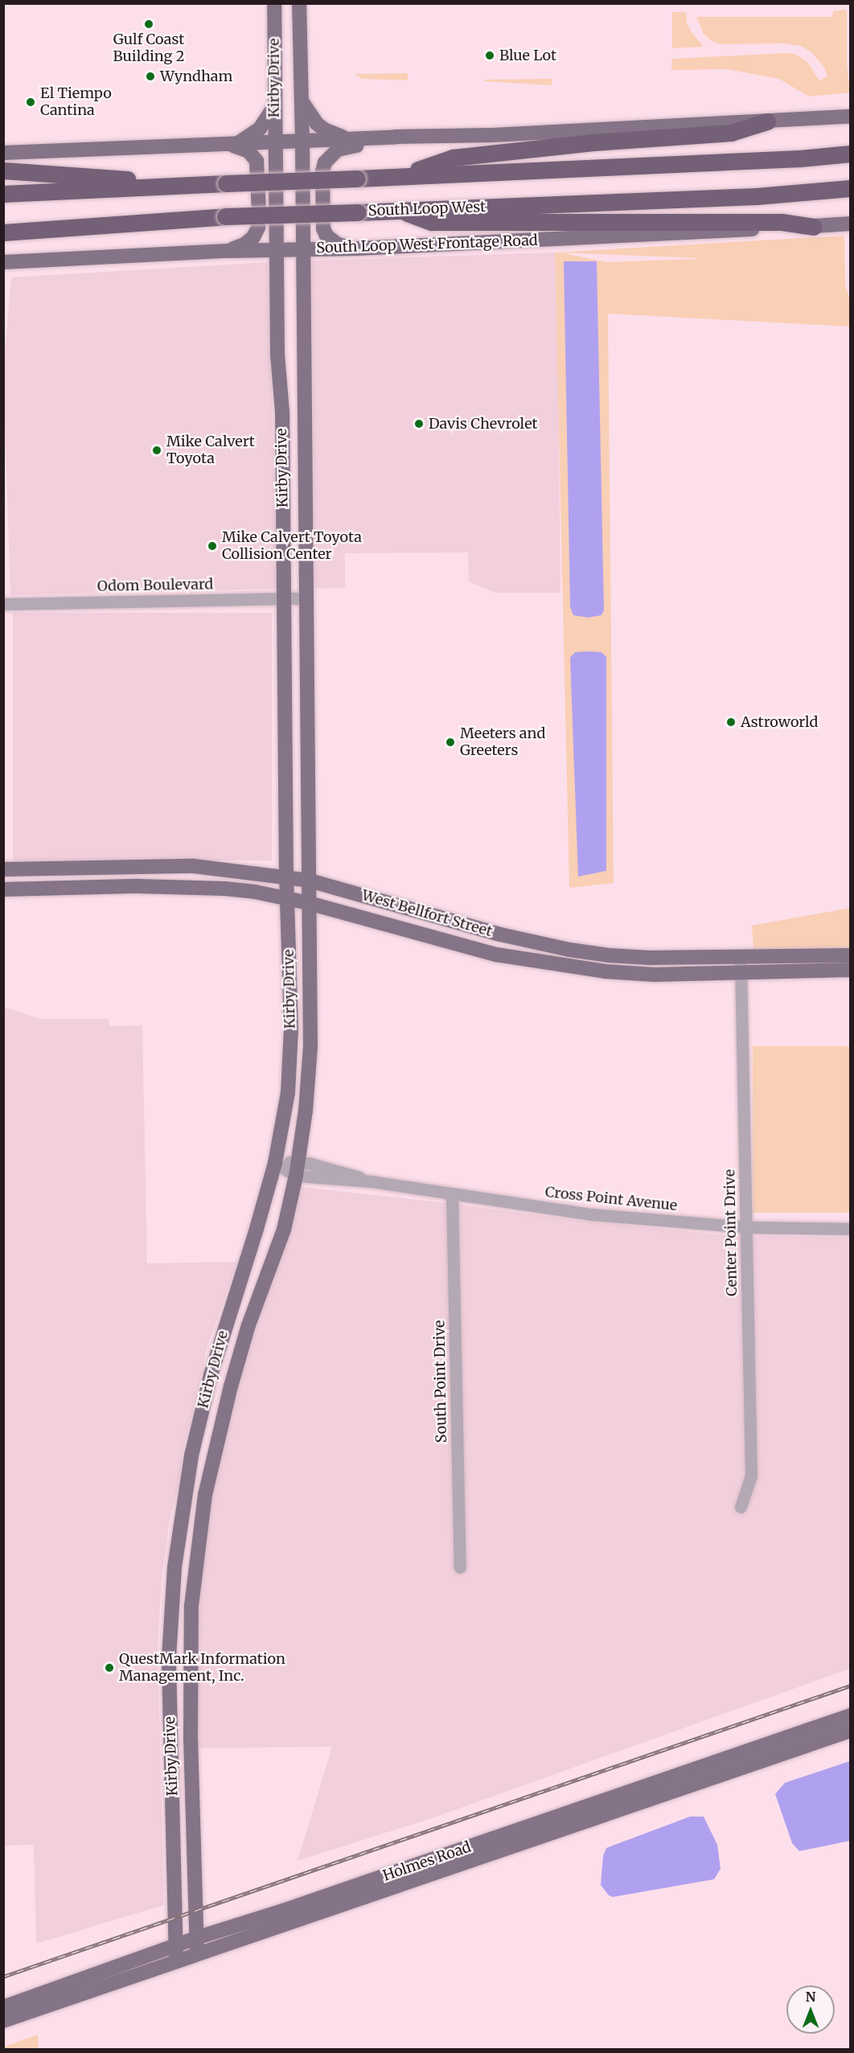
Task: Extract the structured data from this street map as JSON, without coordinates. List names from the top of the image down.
{
  "streets": {
    "highway": ["South Loop West"],
    "main road": [
      "Kirby Drive",
      "South Loop West Frontage Road",
      "West Bellfort Street",
      "Holmes Road"
    ],
    "street": [
      "Odom Boulevard",
      "Cross Point Avenue",
      "Center Point Drive",
      "South Point Drive"
    ]
  },
  "crossings": [
    ["Kirby Drive", "South Loop West Frontage Road"],
    ["Kirby Drive", "Odom Boulevard"],
    ["Kirby Drive", "West Bellfort Street"],
    ["Kirby Drive", "Cross Point Avenue"],
    ["Kirby Drive", "Holmes Road"],
    ["West Bellfort Street", "Center Point Drive"],
    ["Cross Point Avenue", "Center Point Drive"],
    ["Cross Point Avenue", "South Point Drive"]
  ],
  "places": [
    "Gulf Coast Building 2",
    "Blue Lot",
    "Wyndham",
    "El Tiempo Cantina",
    "Davis Chevrolet",
    "Mike Calvert Toyota",
    "Mike Calvert Toyota Collision Center",
    "Astroworld",
    "Meeters and Greeters",
    "QuestMark Information Management, Inc."
  ],
  "north": "top"
}
